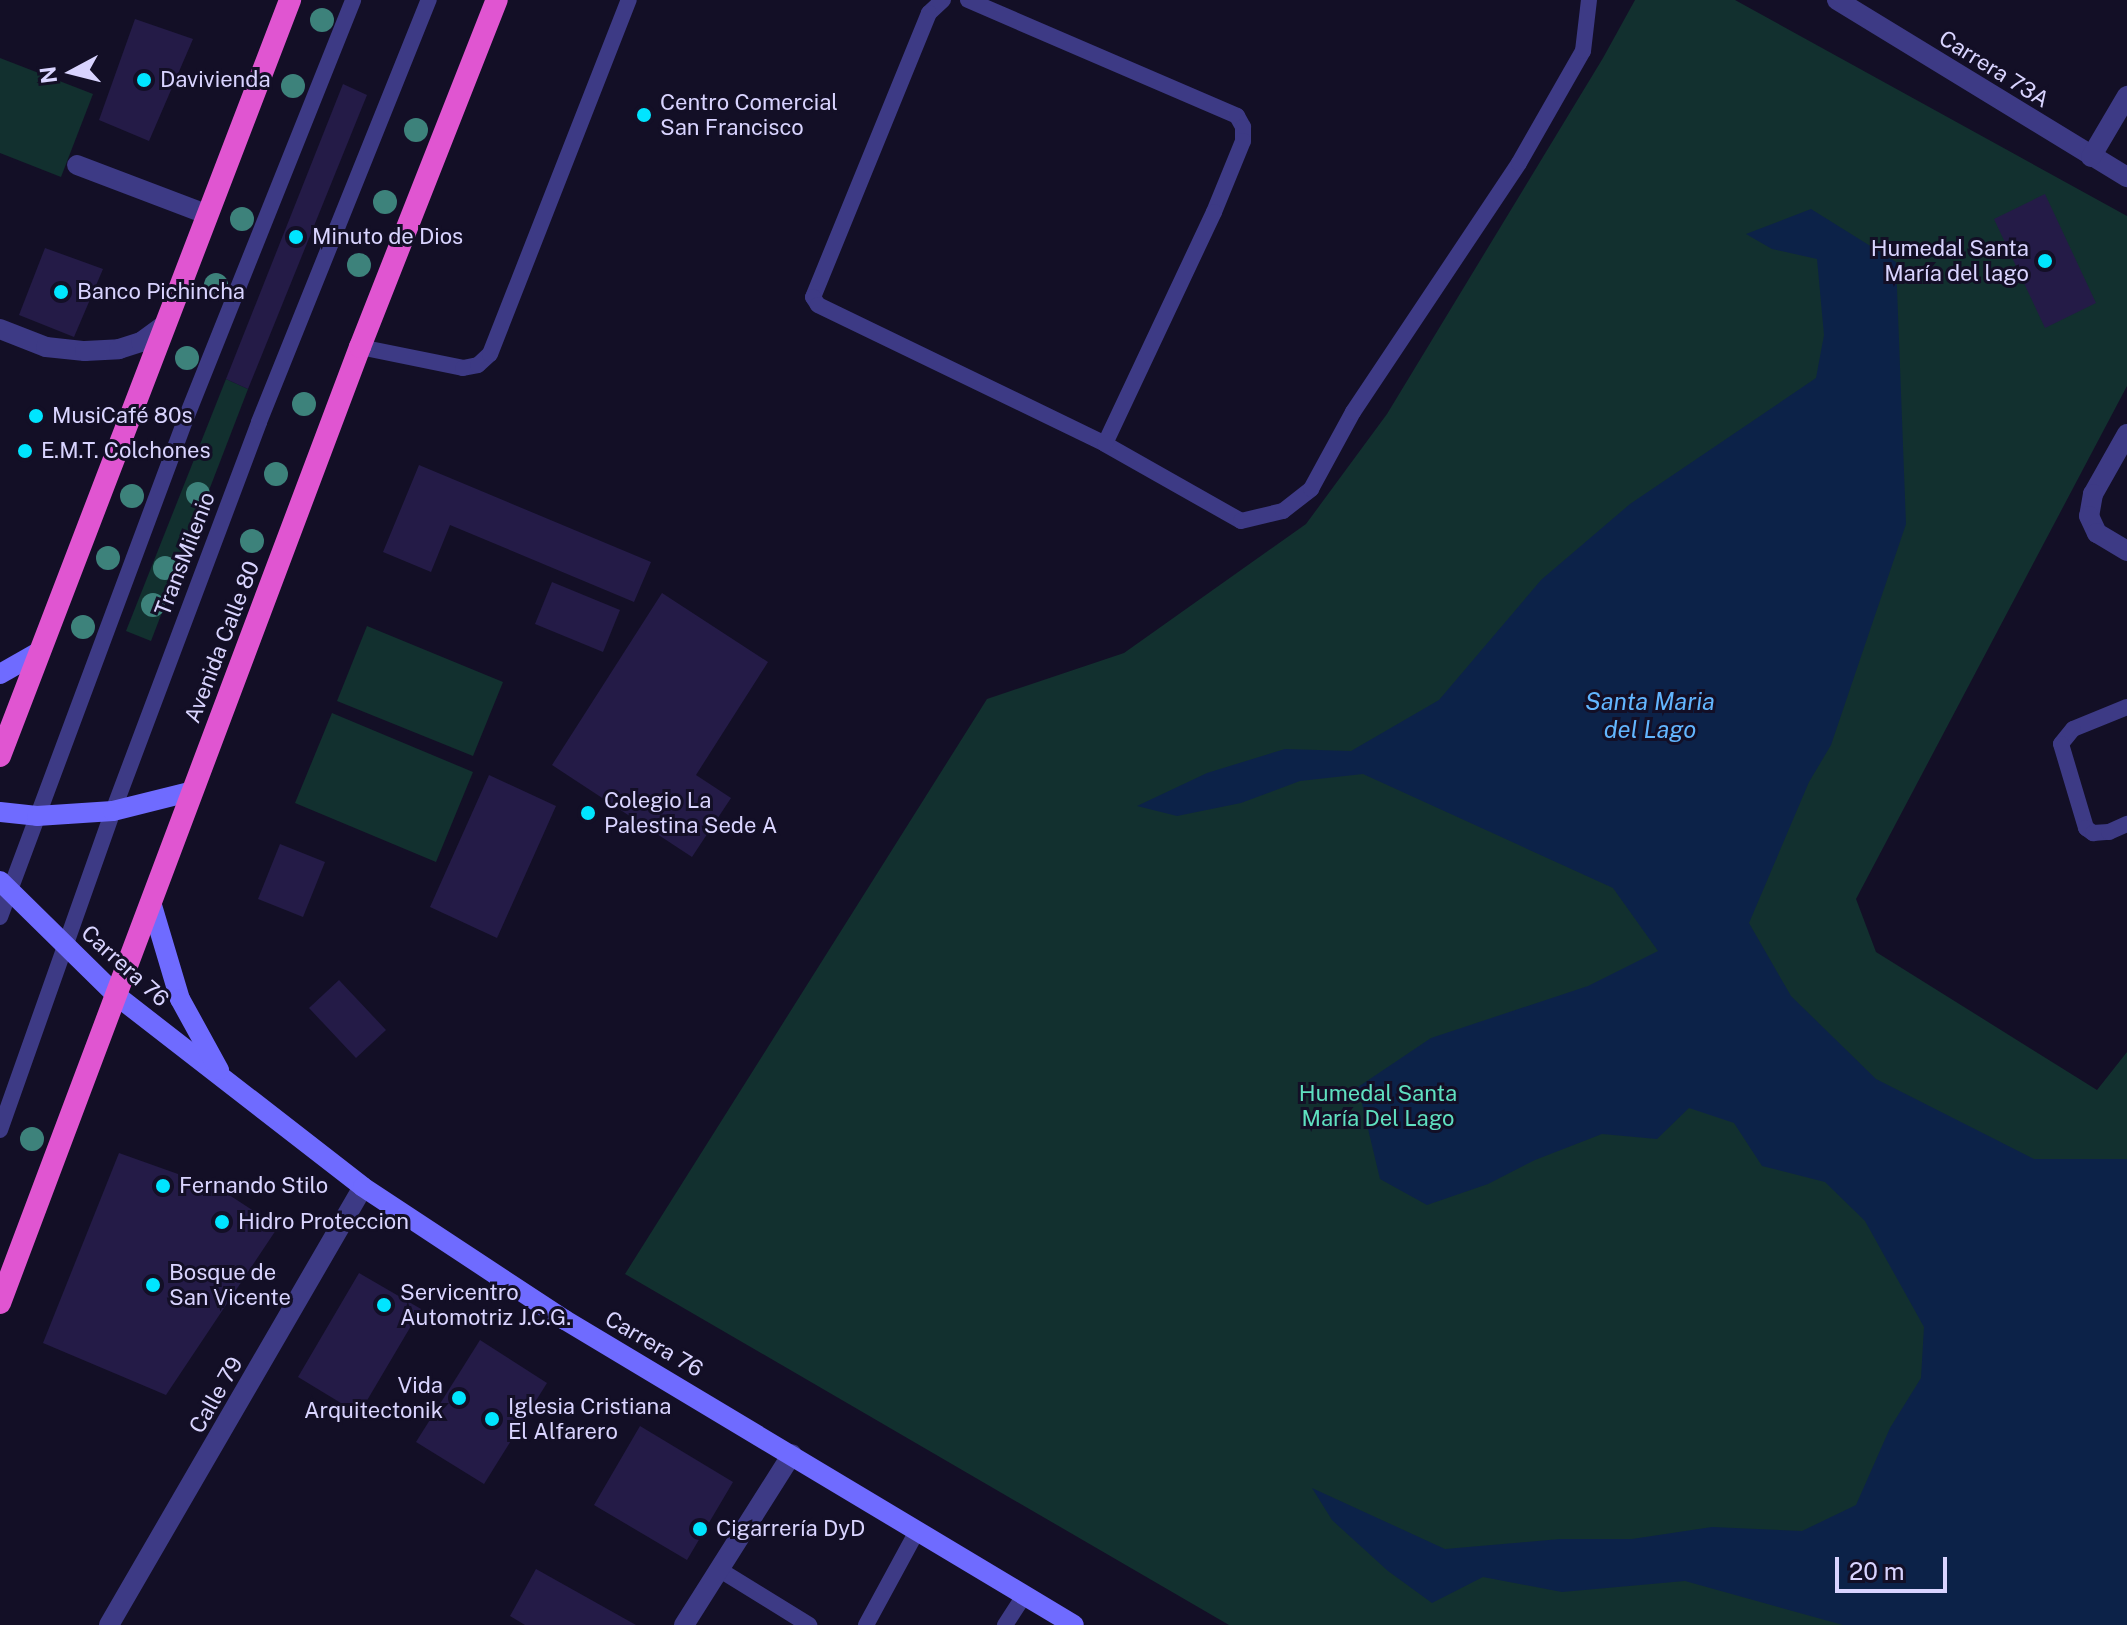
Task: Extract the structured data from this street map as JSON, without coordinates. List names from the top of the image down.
{
  "streets": {
    "highway": ["Avenida Calle 80"],
    "main road": ["Carrera 76"],
    "street": ["Carrera 73A", "Calle 79"],
    "lane": ["TransMilenio"]
  },
  "crossings": [
    ["TransMilenio", "Carrera 76"],
    ["Avenida Calle 80", "Carrera 76"],
    ["Carrera 76", "Calle 79"]
  ],
  "water": ["Santa Maria del Lago"],
  "parks": ["Humedal Santa María Del Lago"],
  "places": [
    "Davivienda",
    "Centro Comercial San Francisco",
    "Minuto de Dios",
    "Humedal Santa María del lago",
    "Banco Pichincha",
    "MusiCafé 80s",
    "E.M.T. Colchones",
    "Colegio La Palestina Sede A",
    "Fernando Stilo",
    "Hidro Proteccion",
    "Bosque de San Vicente",
    "Servicentro Automotriz J.C.G.",
    "Vida Arquitectonik",
    "Iglesia Cristiana El Alfarero",
    "Cigarrería DyD"
  ],
  "scale_bar": "20 m",
  "north": "left"
}
